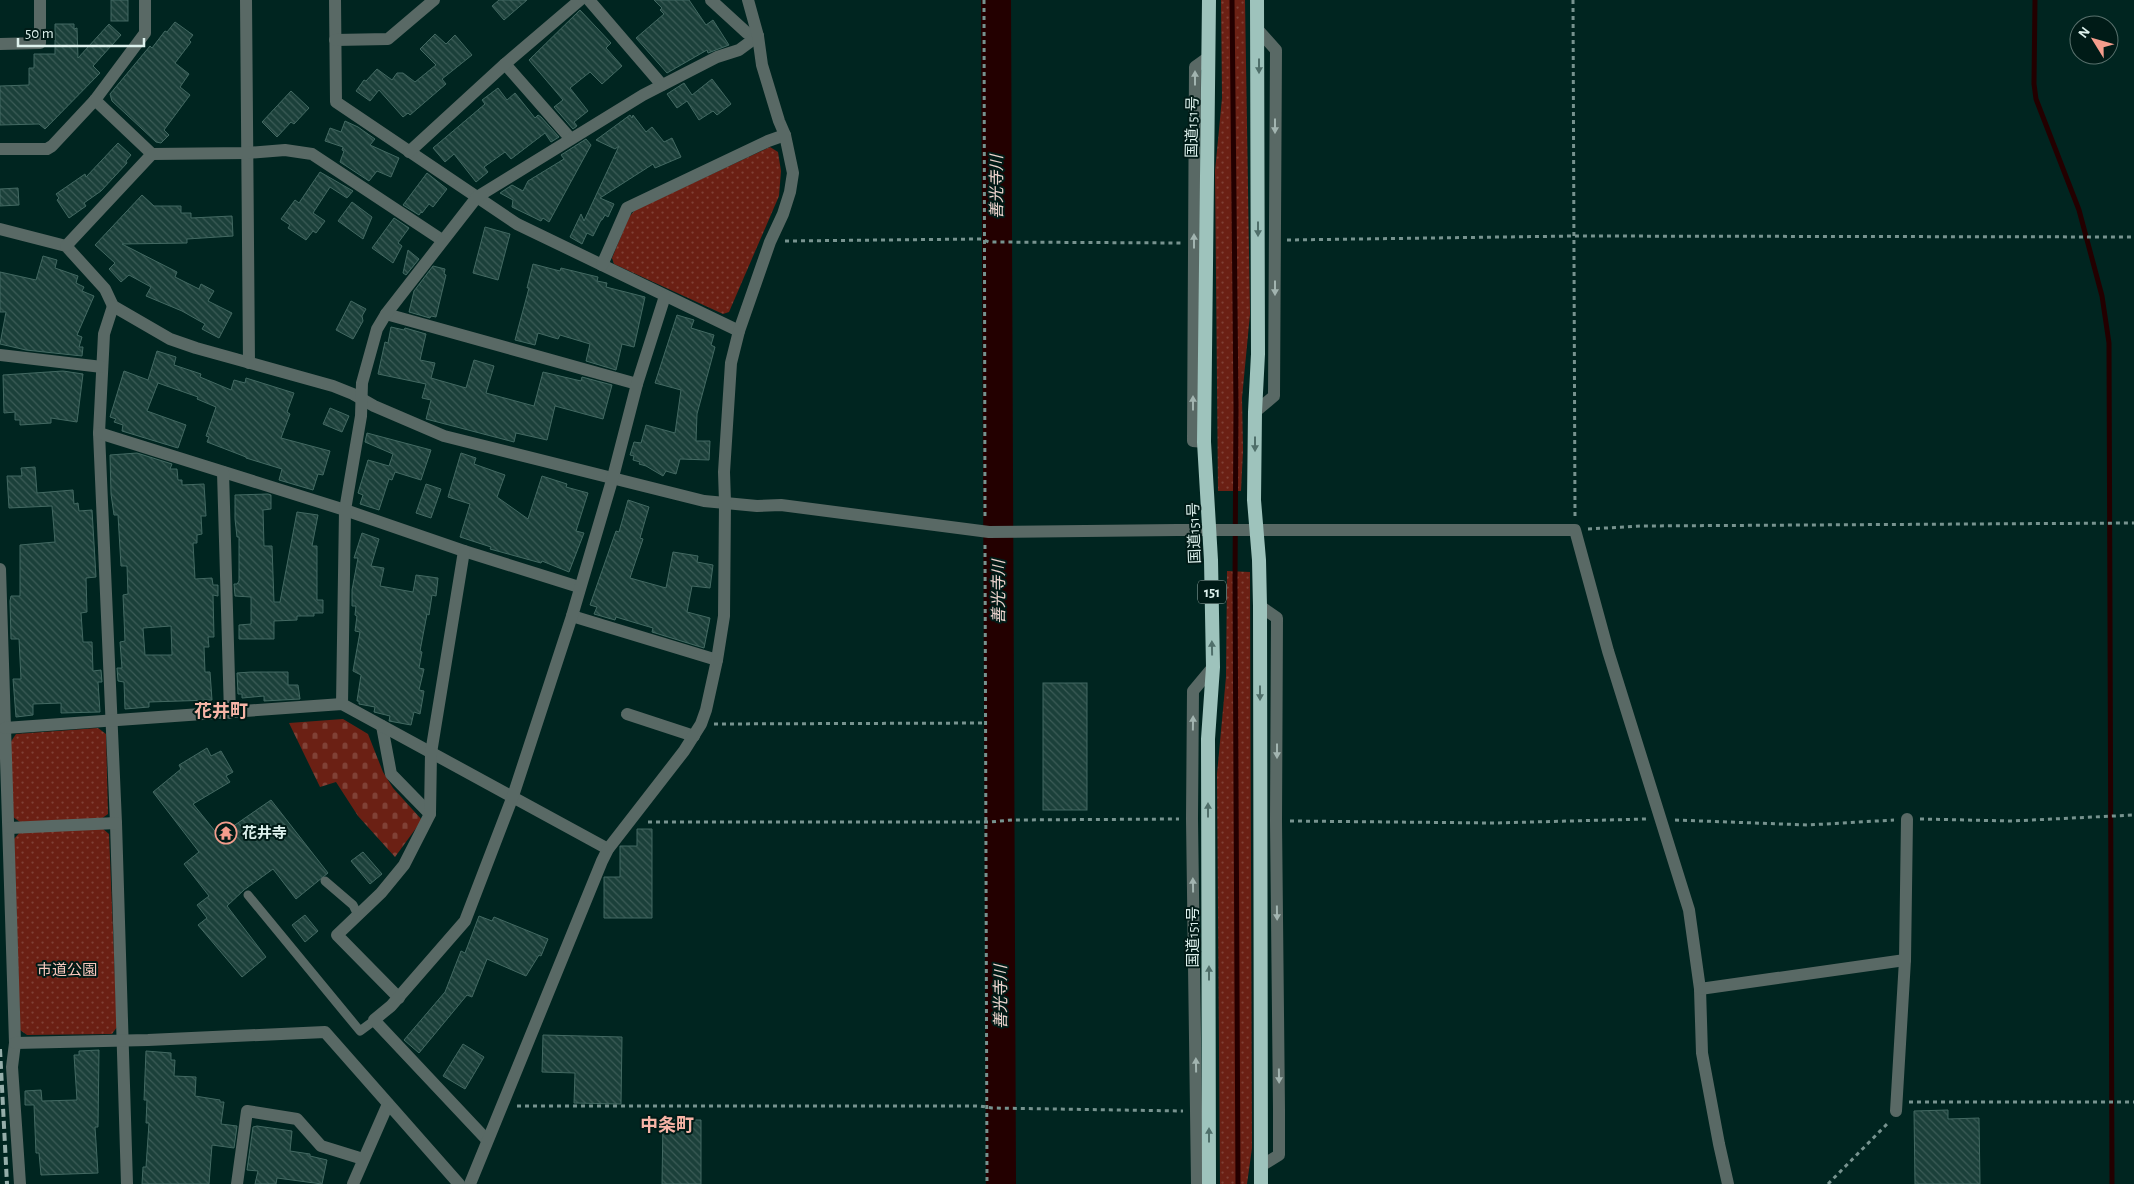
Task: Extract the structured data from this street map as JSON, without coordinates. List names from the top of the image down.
{
  "streets": {
    "highway": ["国道151号", "151"]
  },
  "districts": ["花井町", "中条町"],
  "water": ["善光寺川"],
  "parks": ["市道公園"],
  "places": {
    "temple": ["花井寺"]
  },
  "scale_bar": "50 m",
  "north": "top left"
}
